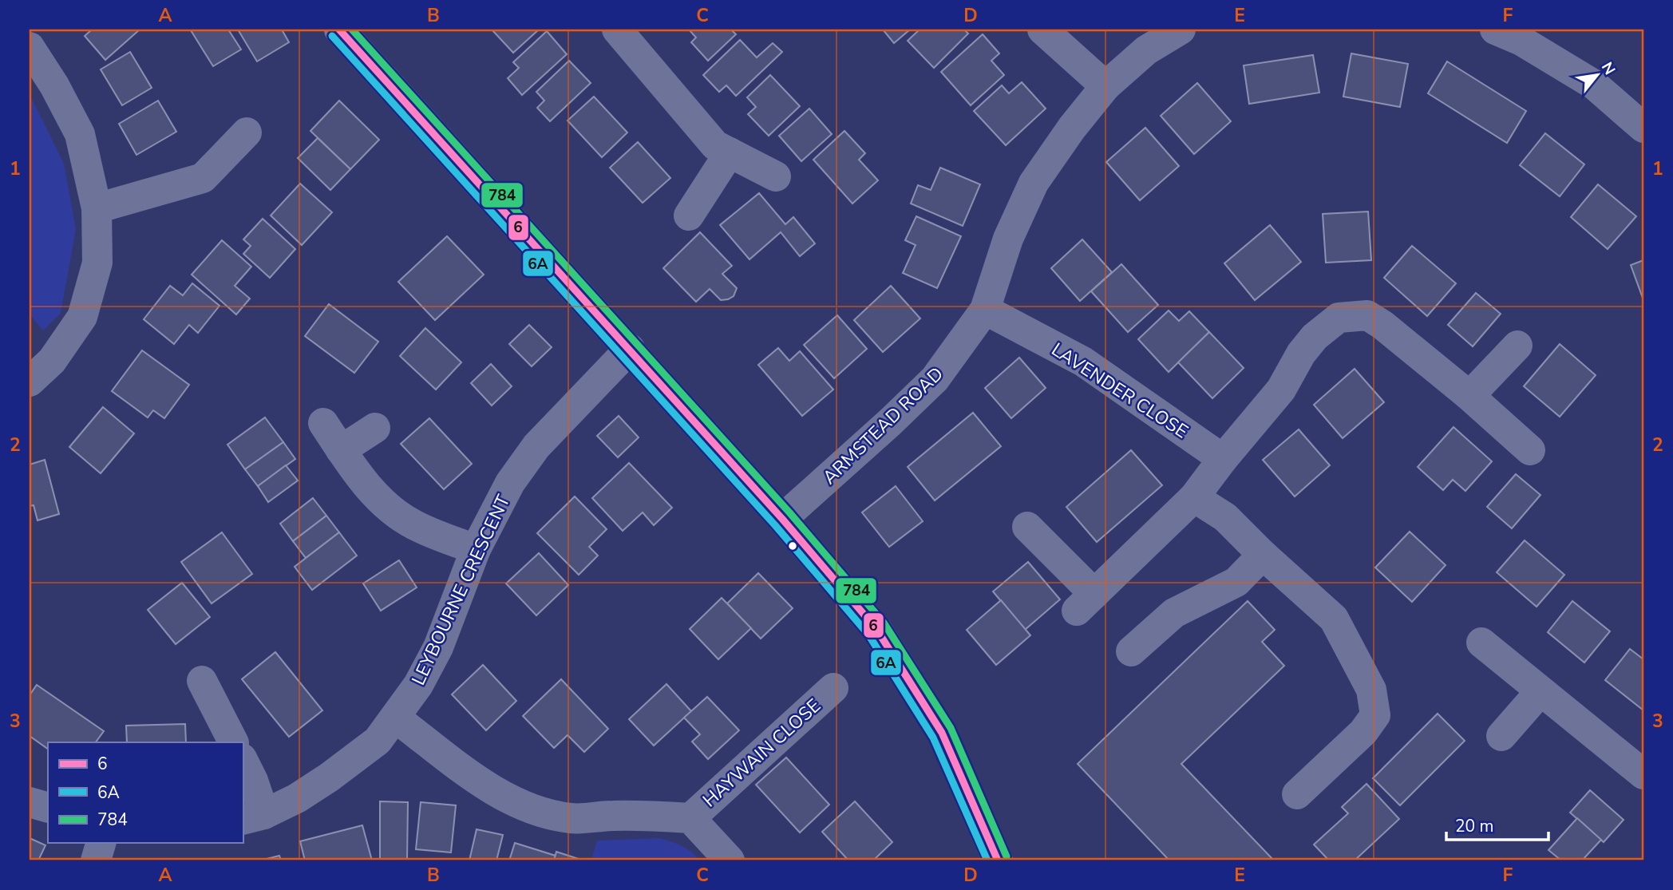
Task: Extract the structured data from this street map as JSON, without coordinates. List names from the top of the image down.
{
  "streets": {
    "street": [
      "LAVENDER CLOSE",
      "ARMSTEAD ROAD",
      "LEYBOURNE CRESCENT",
      "HAYWAIN CLOSE"
    ]
  },
  "crossings": [
    ["LAVENDER CLOSE", "ARMSTEAD ROAD"],
    ["LEYBOURNE CRESCENT", "HAYWAIN CLOSE"]
  ],
  "lines": ["transit line 6", "transit line 784", "transit line 6A"],
  "legend": ["6", "6A", "784"],
  "scale_bar": "20 m",
  "north": "top right",
  "grid": {
    "columns": [
      "A",
      "B",
      "C",
      "D",
      "E",
      "F"
    ],
    "rows": ["1", "2", "3"]
  }
}
